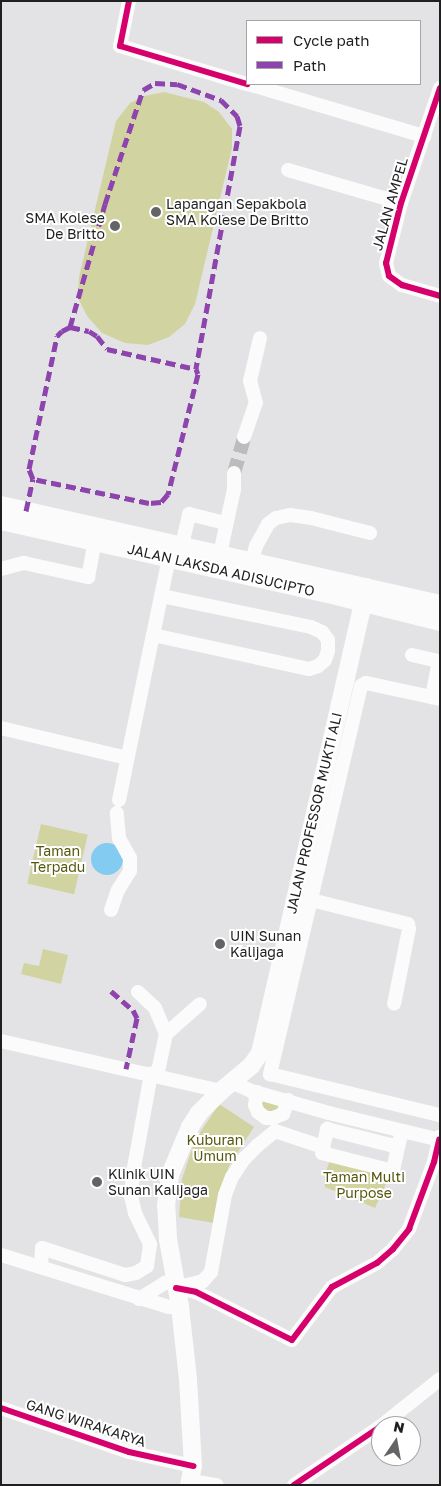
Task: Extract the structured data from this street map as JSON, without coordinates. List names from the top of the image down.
{
  "streets": {
    "main road": ["JALAN LAKSDA ADISUCIPTO", "JALAN PROFESSOR MUKTI ALI"],
    "street": ["JALAN AMPEL", "GANG WIRAKARYA"]
  },
  "crossings": [
    ["JALAN LAKSDA ADISUCIPTO", "JALAN PROFESSOR MUKTI ALI"],
    ["JALAN PROFESSOR MUKTI ALI", "GANG WIRAKARYA"]
  ],
  "parks": ["Taman Terpadu", "Kuburan Umum", "Taman Multi Purpose"],
  "places": [
    "Lapangan Sepakbola SMA Kolese De Britto",
    "SMA Kolese De Britto",
    "UIN Sunan Kalijaga",
    "Klinik UIN Sunan Kalijaga"
  ],
  "legend": ["Cycle path", "Path"],
  "north": "top"
}
